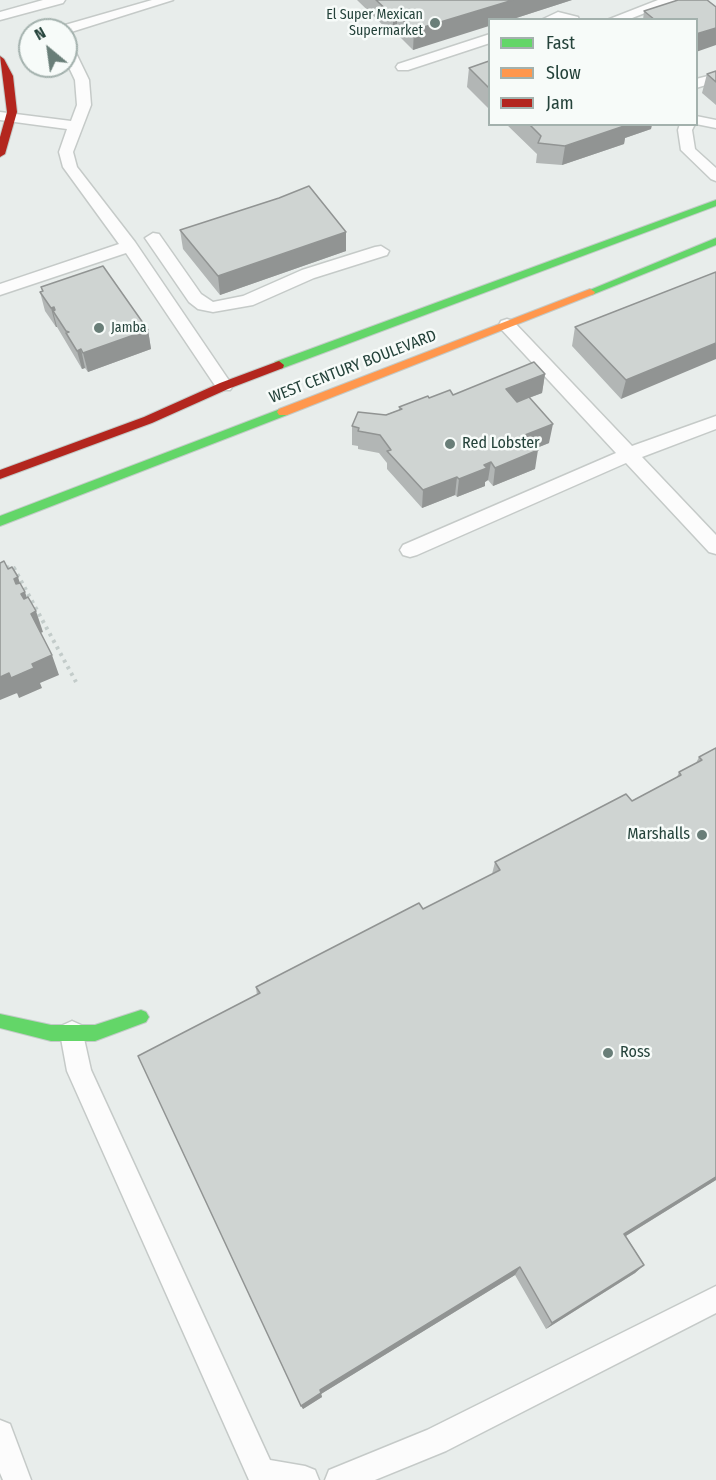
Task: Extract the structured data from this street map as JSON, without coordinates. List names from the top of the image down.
{
  "streets": {
    "main road": ["WEST CENTURY BOULEVARD"]
  },
  "places": [
    "El Super Mexican Supermarket",
    "Jamba",
    "Red Lobster",
    "Marshalls",
    "Ross"
  ],
  "legend": ["Fast", "Slow", "Jam"],
  "north": "top left"
}
